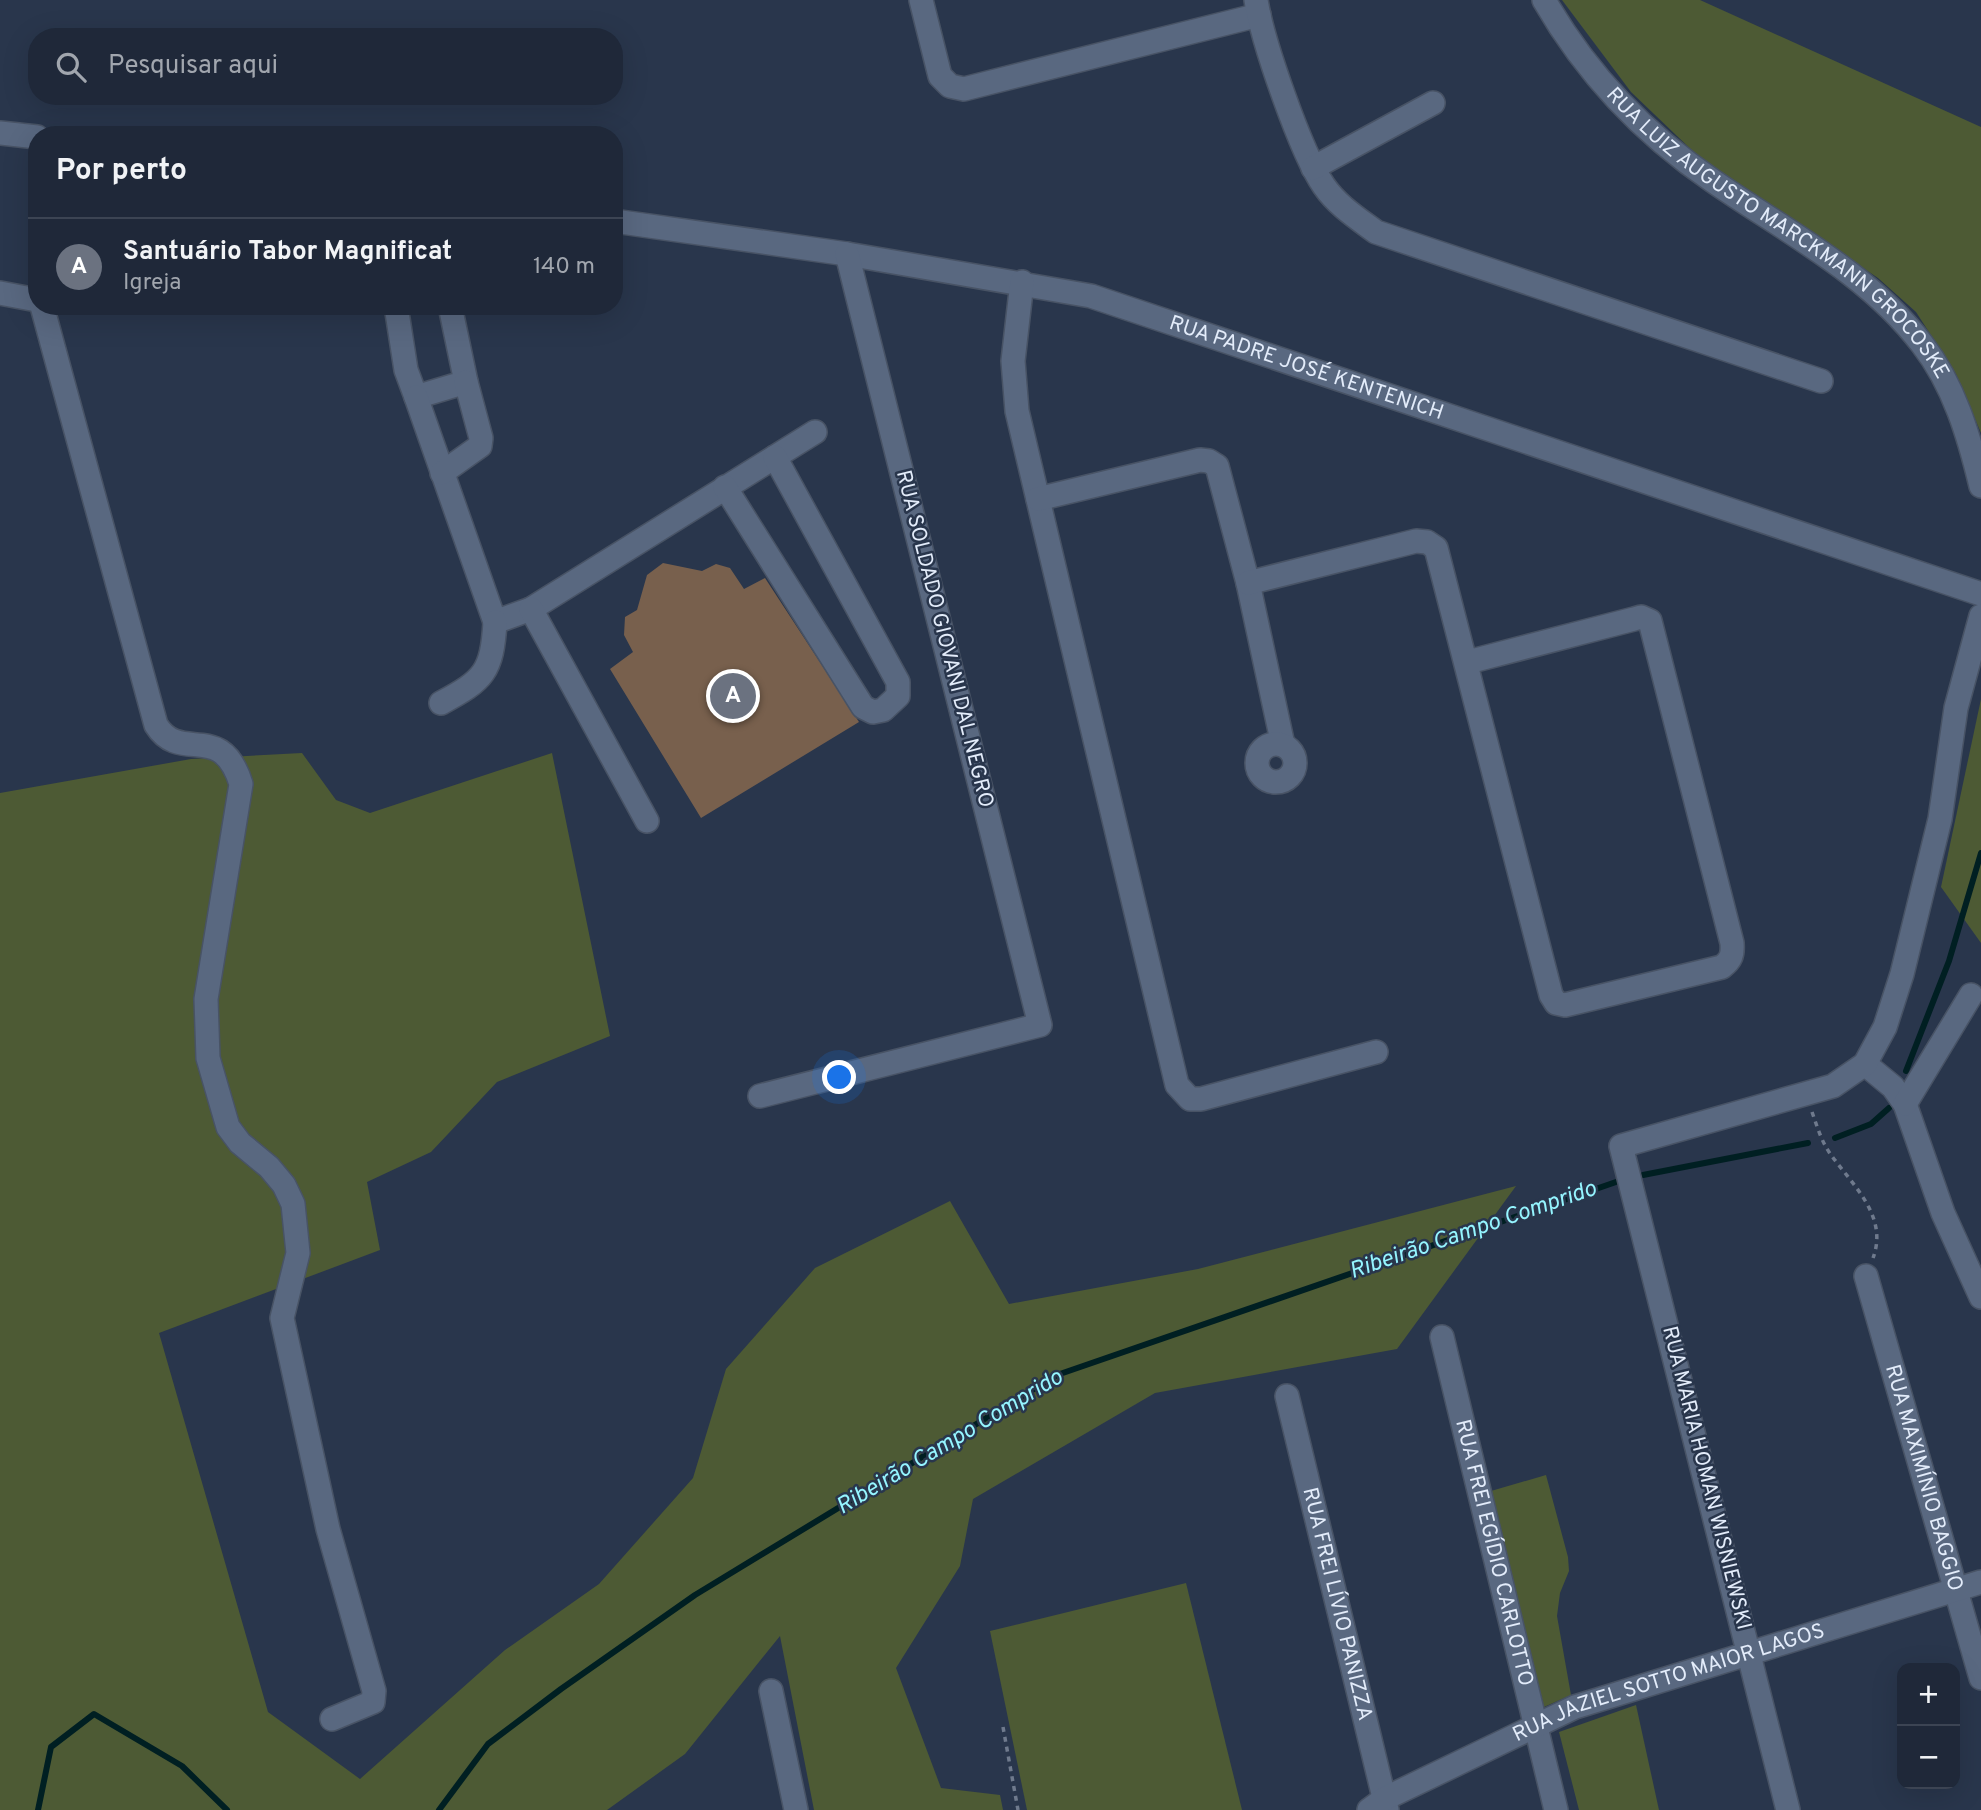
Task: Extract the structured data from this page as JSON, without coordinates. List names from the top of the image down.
{
  "streets": {
    "street": [
      "RUA LUIZ AUGUSTO MARCKMANN GROCOSKE",
      "RUA PADRE JOSÉ KENTENICH",
      "RUA SOLDADO GIOVANI DAL NEGRO",
      "RUA MAXIMÍNIO BAGGIO",
      "RUA MARIA HOMAN WISNIEWSKI",
      "RUA FREI EGÍDIO CARLOTTO",
      "RUA FREI LÍVIO PANIZZA",
      "RUA JAZIEL SOTTO MAIOR LAGOS"
    ]
  },
  "crossings": [
    ["RUA PADRE JOSÉ KENTENICH", "RUA SOLDADO GIOVANI DAL NEGRO"],
    ["RUA MAXIMÍNIO BAGGIO", "RUA JAZIEL SOTTO MAIOR LAGOS"],
    ["RUA MARIA HOMAN WISNIEWSKI", "RUA JAZIEL SOTTO MAIOR LAGOS"],
    ["RUA FREI EGÍDIO CARLOTTO", "RUA JAZIEL SOTTO MAIOR LAGOS"],
    ["RUA FREI LÍVIO PANIZZA", "RUA JAZIEL SOTTO MAIOR LAGOS"]
  ],
  "water": ["Ribeirão Campo Comprido"],
  "page": {
    "search": "Pesquisar aqui",
    "heading": "Por perto",
    "list": [
      {
        "mark": "A",
        "name": "Santuário Tabor Magnificat",
        "note": "Igreja",
        "value": "140 m"
      }
    ],
    "pins": "A",
    "map_buttons": ["+", "−"]
  }
}
